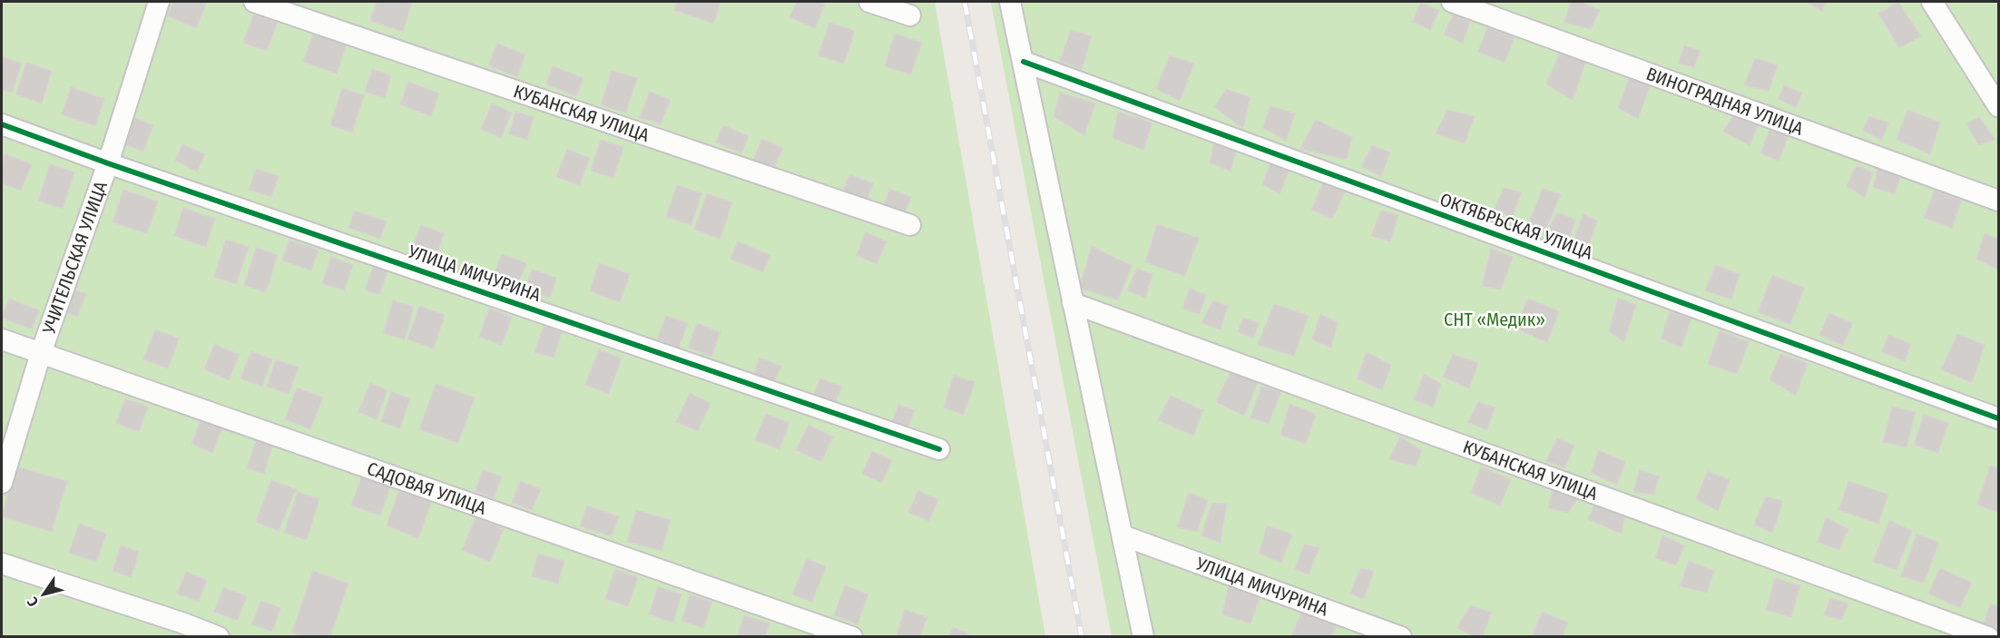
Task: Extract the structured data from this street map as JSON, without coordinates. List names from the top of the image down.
{
  "streets": {
    "street": [
      "ВИНОГРАДНАЯ УЛИЦА",
      "КУБАНСКАЯ УЛИЦА",
      "ОКТЯБРЬСКАЯ УЛИЦА",
      "УЧИТЕЛЬСКАЯ УЛИЦА",
      "УЛИЦА МИЧУРИНА",
      "САДОВАЯ УЛИЦА"
    ]
  },
  "crossings": [
    ["УЧИТЕЛЬСКАЯ УЛИЦА", "УЛИЦА МИЧУРИНА"],
    ["УЧИТЕЛЬСКАЯ УЛИЦА", "САДОВАЯ УЛИЦА"]
  ],
  "parks": ["СНТ «Медик»"],
  "north": "bottom left"
}
